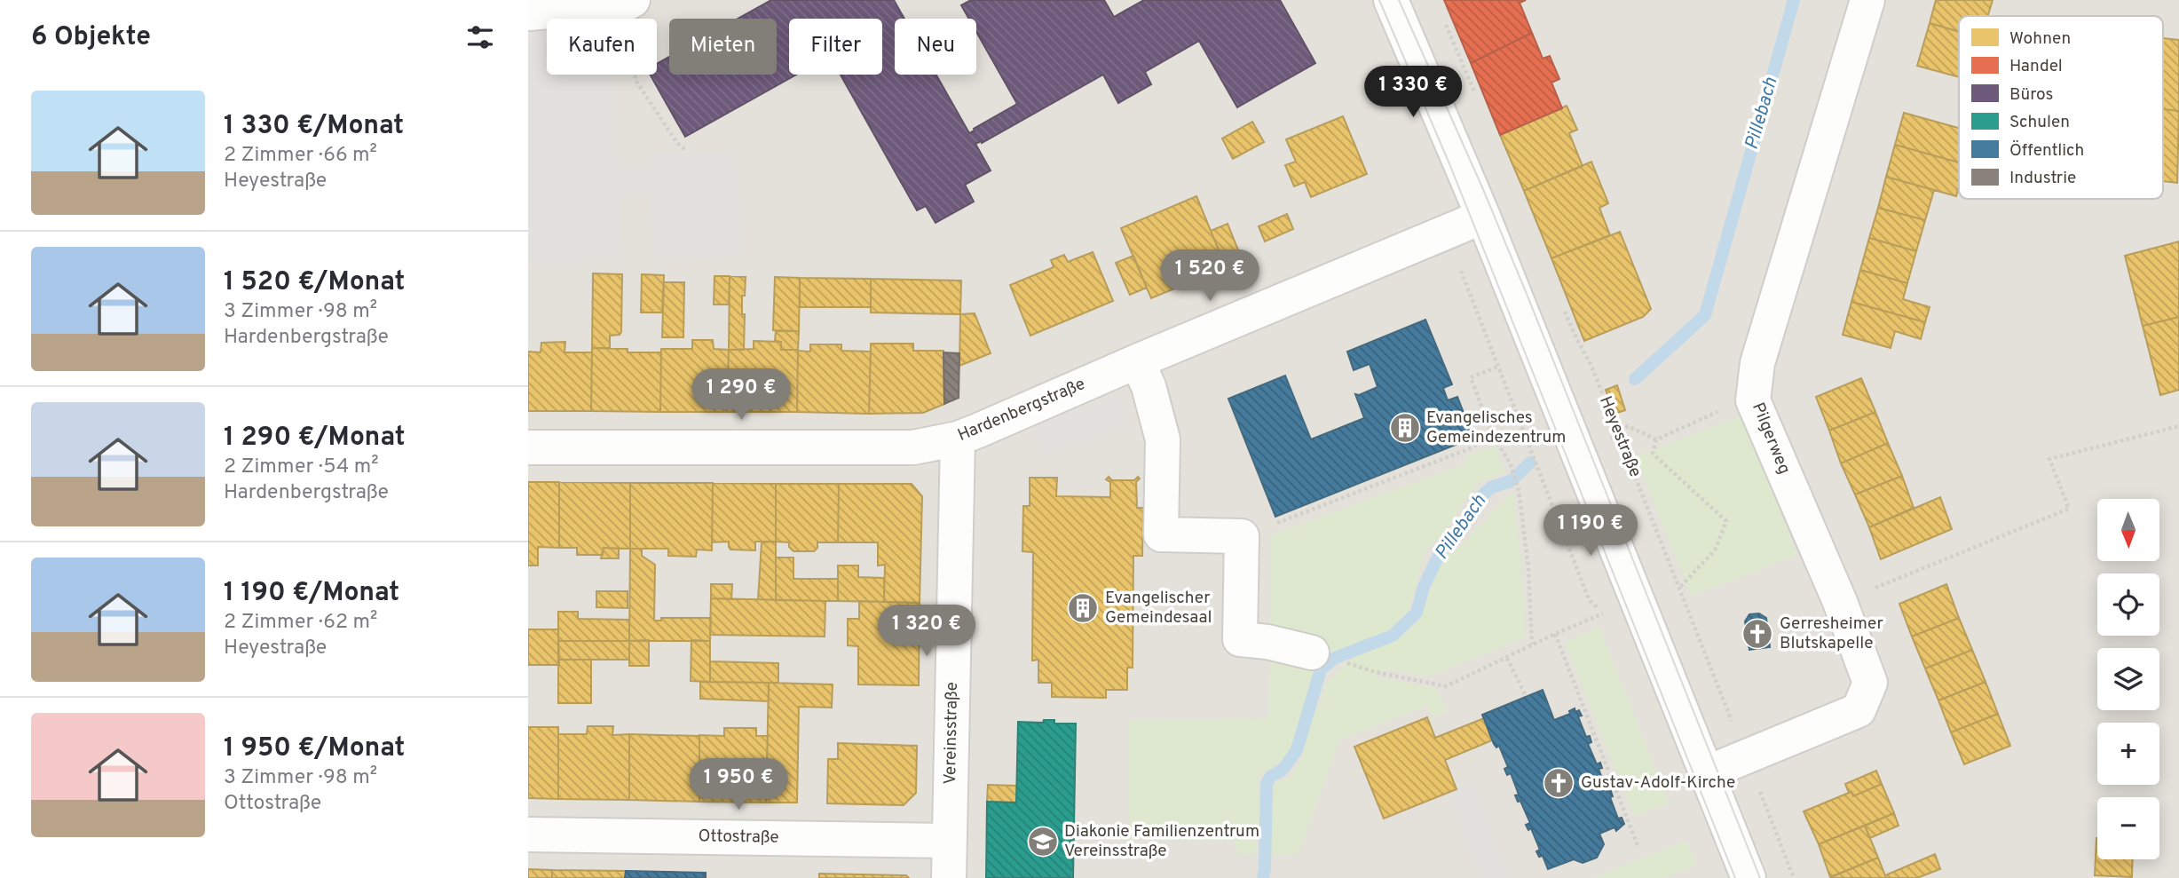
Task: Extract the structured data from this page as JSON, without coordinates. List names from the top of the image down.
{
  "streets": {
    "street": [
      "Hardenbergstraße",
      "Pilgerweg",
      "Vereinsstraße",
      "Ottostraße"
    ],
    "path": ["Heyestraße"]
  },
  "crossings": [
    ["Hardenbergstraße", "Vereinsstraße"],
    ["Heyestraße", "Pilgerweg"],
    ["Vereinsstraße", "Ottostraße"]
  ],
  "water": ["Pillebach"],
  "places": {
    "building": ["Evangelisches Gemeindezentrum", "Evangelischer Gemeindesaal"],
    "church": ["Gerresheimer Blutskapelle", "Gustav-Adolf-Kirche"],
    "school or university": ["Diakonie Familienzentrum Vereinsstraße"]
  },
  "legend": [
    "Wohnen",
    "Handel",
    "Büros",
    "Schulen",
    "Öffentlich",
    "Industrie"
  ],
  "north": "bottom",
  "page": {
    "heading": "6 Objekte",
    "chip": [
      "Kaufen",
      "Mieten",
      "Filter",
      "Neu"
    ],
    "price": [
      "1 330 €",
      "1 520 €",
      "1 290 €",
      "1 190 €",
      "1 320 €",
      "1 950 €"
    ],
    "list": [
      {
        "name": "1 330 €/Monat",
        "note": "2 Zimmer · 66 m² · Heyestraße"
      },
      {
        "name": "1 520 €/Monat",
        "note": "3 Zimmer · 98 m² · Hardenbergstraße"
      },
      {
        "name": "1 290 €/Monat",
        "note": "2 Zimmer · 54 m² · Hardenbergstraße"
      },
      {
        "name": "1 190 €/Monat",
        "note": "2 Zimmer · 62 m² · Heyestraße"
      },
      {
        "name": "1 950 €/Monat",
        "note": "3 Zimmer · 98 m² · Ottostraße"
      }
    ],
    "map_buttons": ["+", "−"]
  }
}
